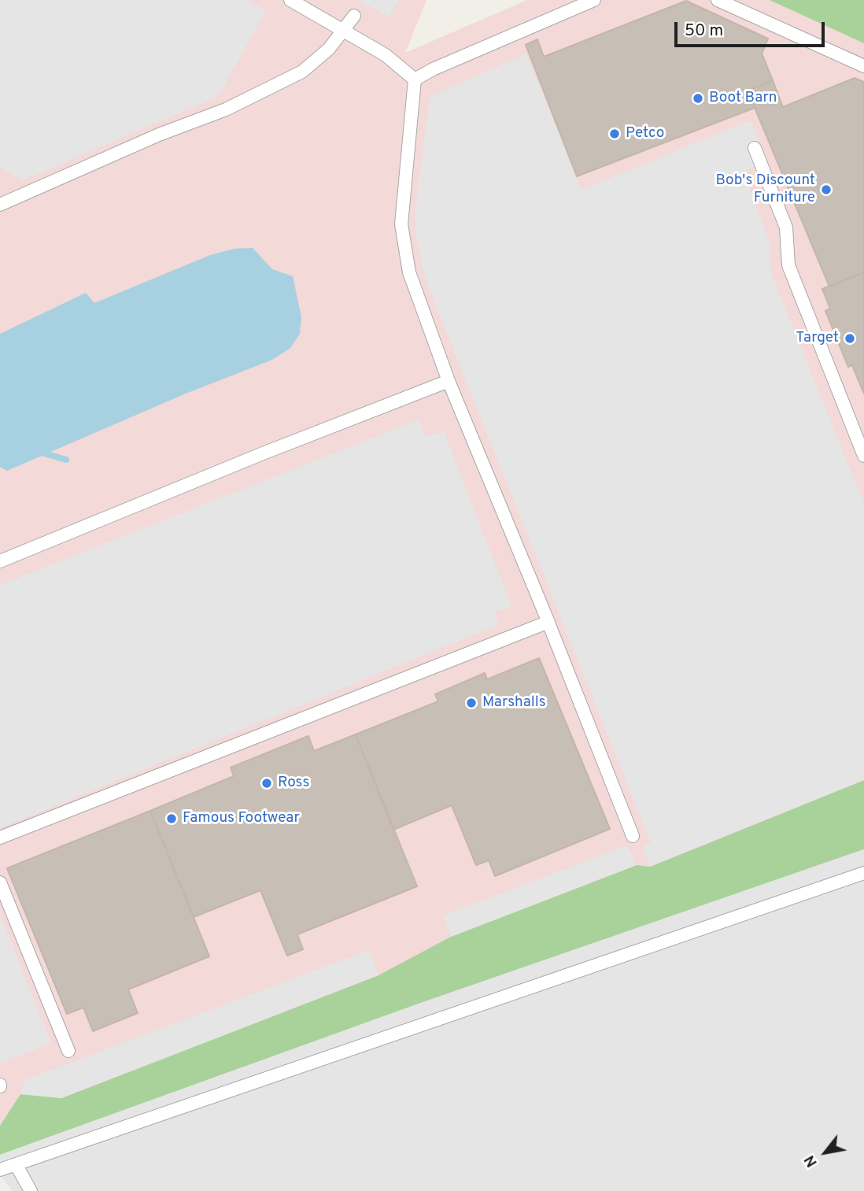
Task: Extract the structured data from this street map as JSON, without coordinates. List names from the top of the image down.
{
  "places": [
    "Boot Barn",
    "Petco",
    "Bob's Discount Furniture",
    "Target",
    "Marshalls",
    "Ross",
    "Famous Footwear"
  ],
  "scale_bar": "50 m",
  "north": "bottom left"
}
